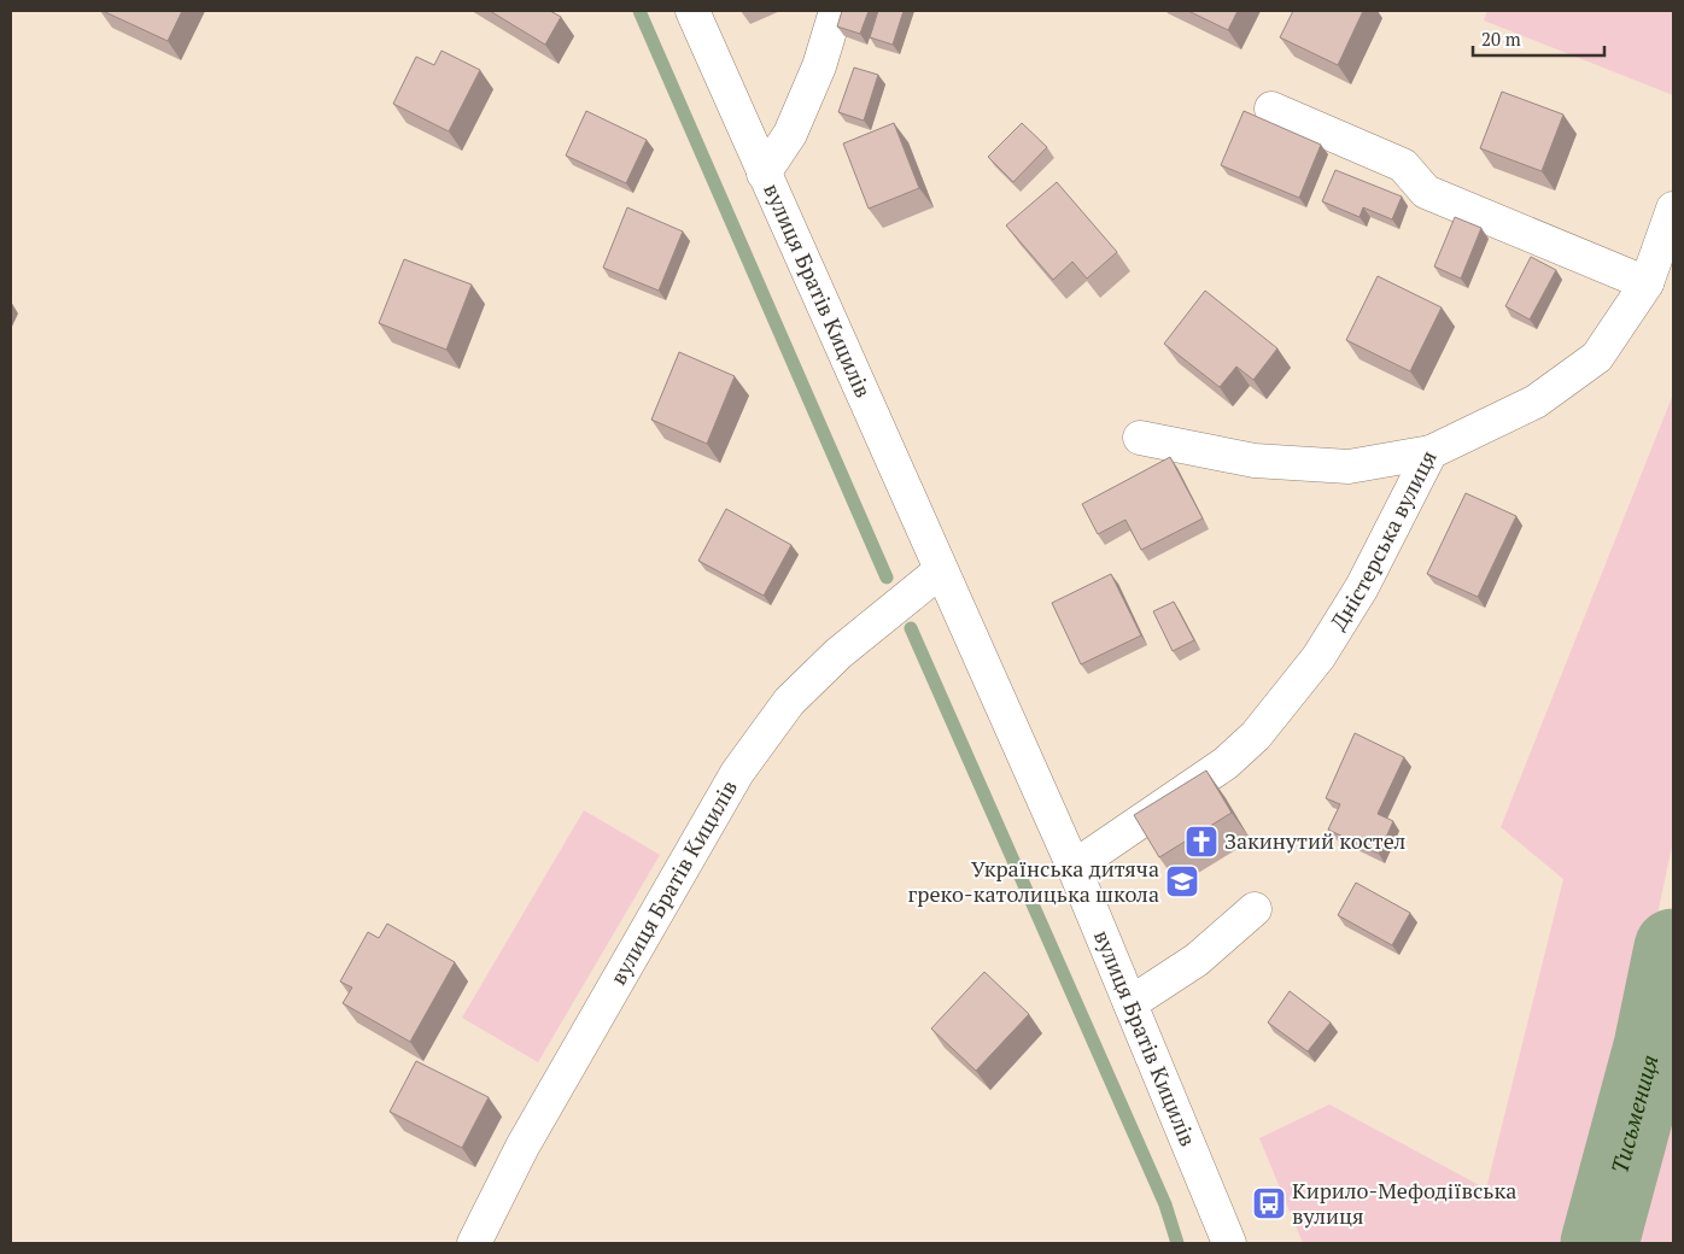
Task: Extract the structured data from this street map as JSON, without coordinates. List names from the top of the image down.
{
  "streets": {
    "street": ["вулиця Братів Кицилів", "Дністерська вулиця"]
  },
  "crossings": [
    ["вулиця Братів Кицилів", "Дністерська вулиця"]
  ],
  "water": ["Тисьмениця"],
  "places": {
    "church": ["Закинутий костел"],
    "school or university": ["Українська дитяча греко-католицька школа"],
    "bus stop": ["Кирило-Мефодіївська вулиця"]
  },
  "scale_bar": "20 m"
}
